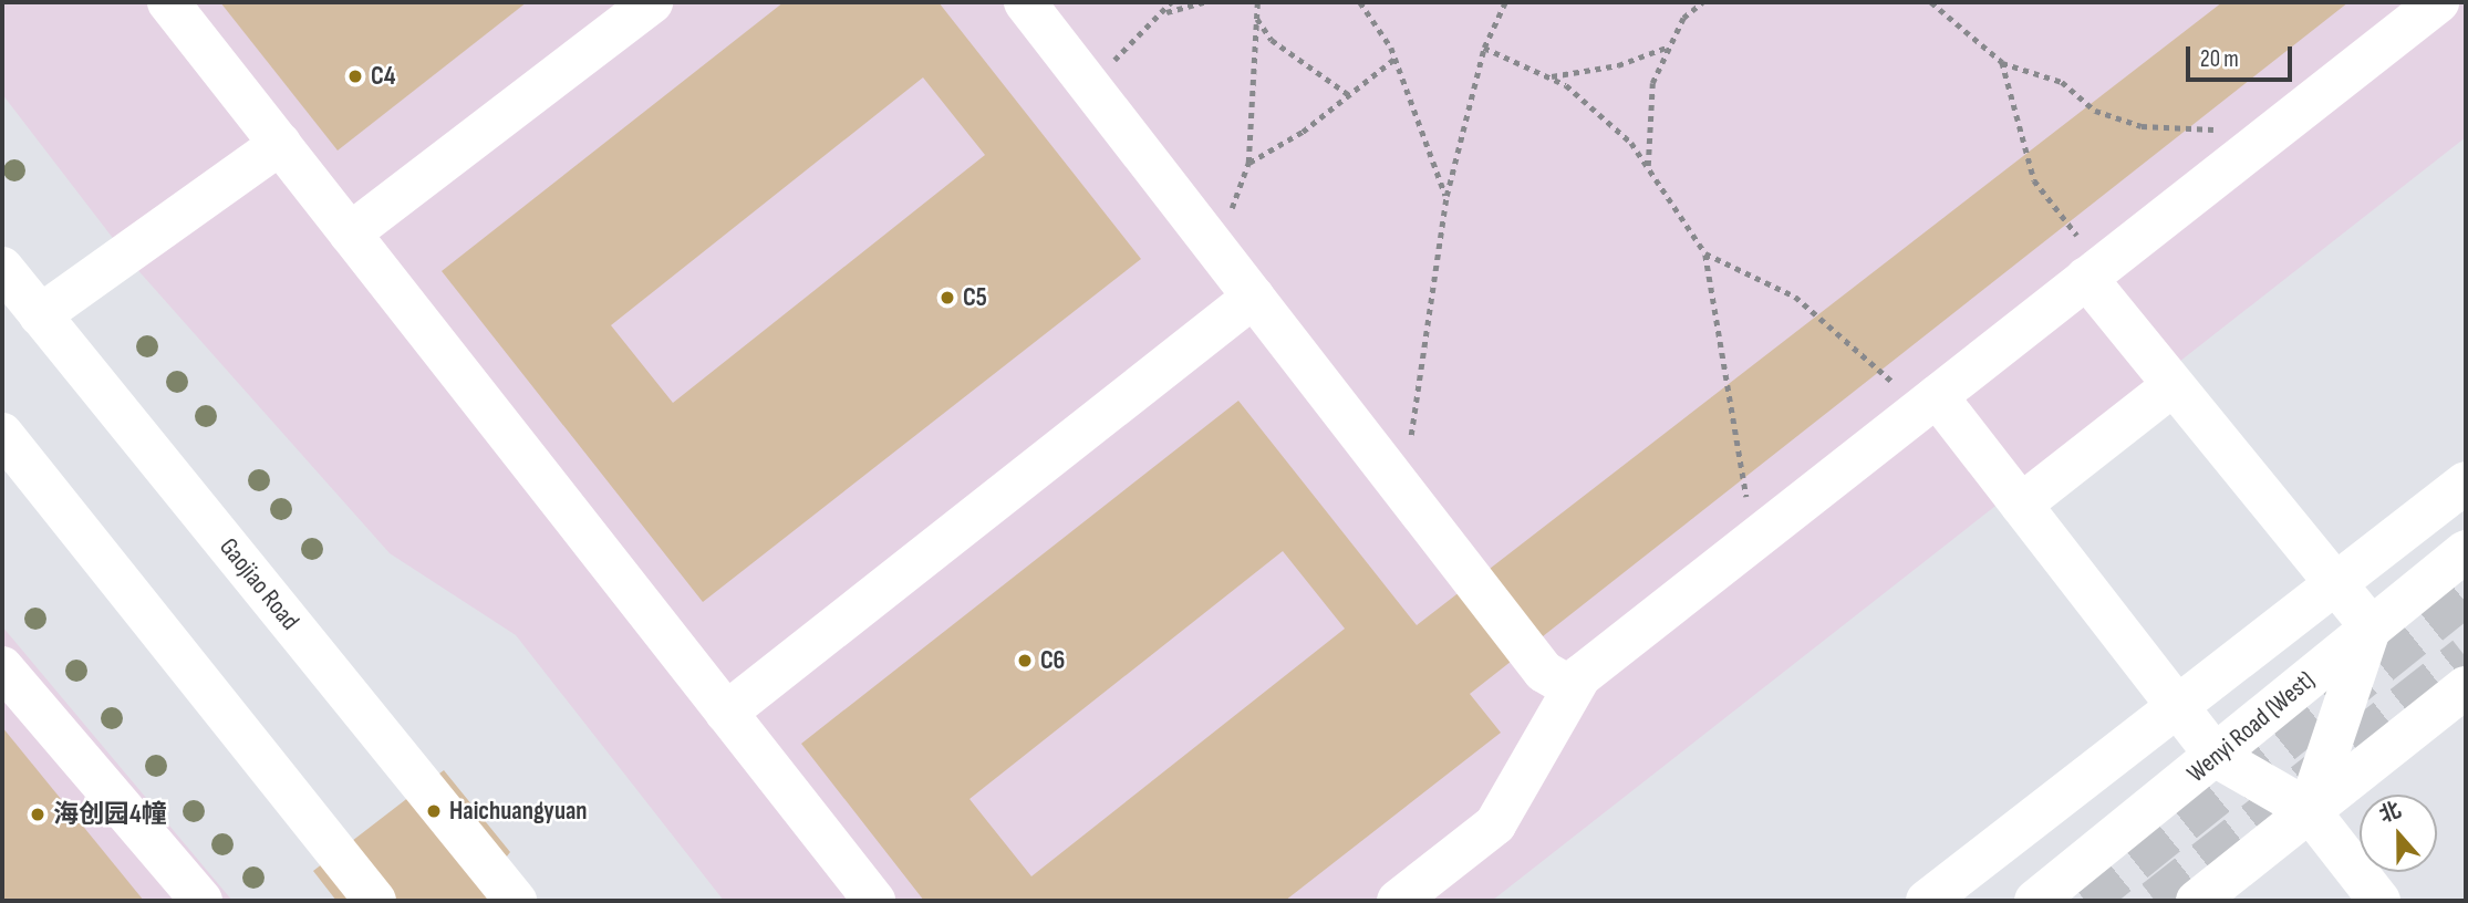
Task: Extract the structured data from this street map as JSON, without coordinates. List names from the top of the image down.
{
  "streets": {
    "street": ["Gaojiao Road", "Wenyi Road (West)"]
  },
  "places": [
    "C4",
    "C5",
    "C6",
    "Haichuangyuan",
    "海创园4幢"
  ],
  "scale_bar": "20 m",
  "north": "top"
}
